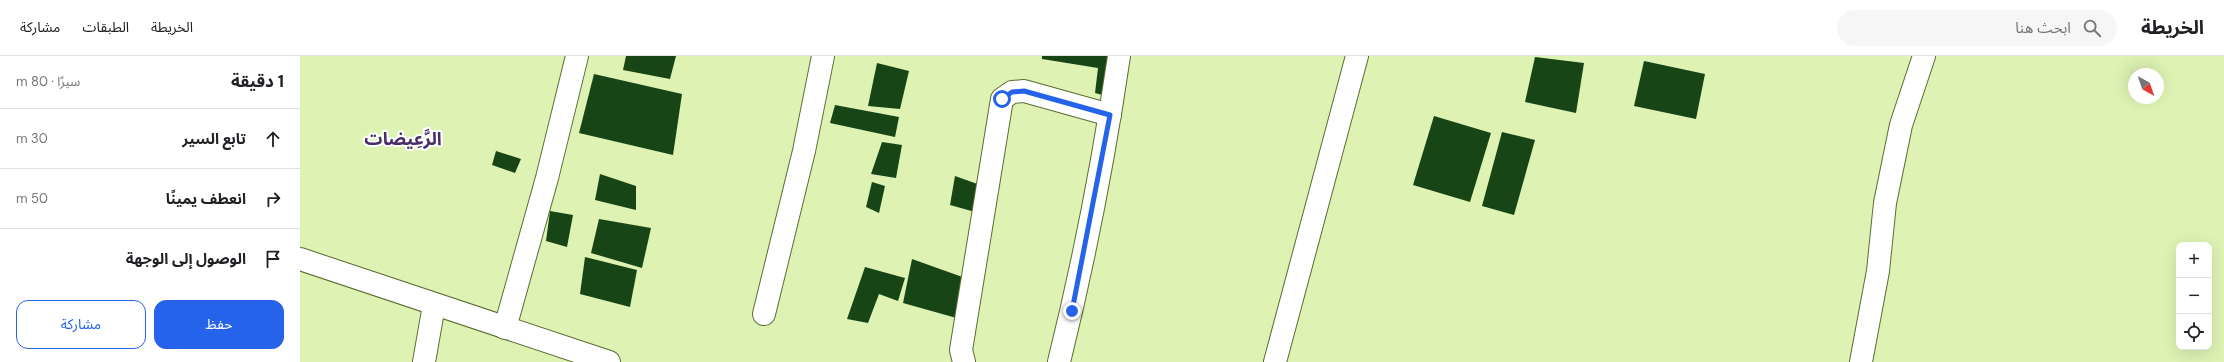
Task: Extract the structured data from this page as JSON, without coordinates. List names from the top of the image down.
{
  "districts": ["الرَّعِيضات"],
  "north": "bottom right",
  "page": {
    "header": "الخريطة",
    "search": "ابحث هنا",
    "nav": ["الخريطة", "الطبقات", "مشاركة"],
    "heading": ["1 دقيقة", "سيرًا · 80 m"],
    "list": [
      ["تابع السير", "30 m"],
      ["انعطف يمينًا", "50 m"],
      "الوصول إلى الوجهة"
    ],
    "map_buttons": ["+", "−"],
    "buttons": ["حفظ", "مشاركة"]
  }
}
